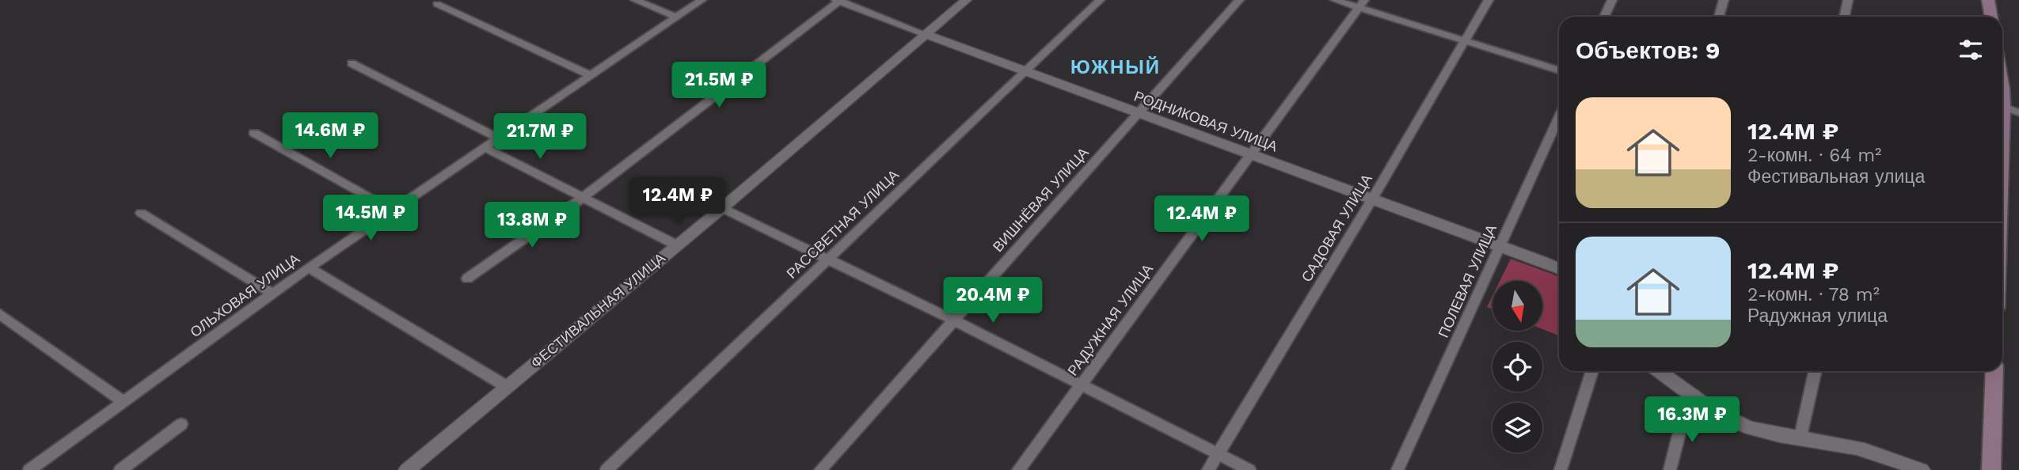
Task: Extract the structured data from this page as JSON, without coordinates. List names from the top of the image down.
{
  "streets": {
    "street": [
      "РОДНИКОВАЯ УЛИЦА",
      "ВИШНЁВАЯ УЛИЦА",
      "РАССВЕТНАЯ УЛИЦА",
      "САДОВАЯ УЛИЦА",
      "ПОЛЕВАЯ УЛИЦА",
      "ОЛЬХОВАЯ УЛИЦА",
      "ФЕСТИВАЛЬНАЯ УЛИЦА",
      "РАДУЖНАЯ УЛИЦА"
    ]
  },
  "crossings": [
    ["РОДНИКОВАЯ УЛИЦА", "ВИШНЁВАЯ УЛИЦА"],
    ["РОДНИКОВАЯ УЛИЦА", "РАССВЕТНАЯ УЛИЦА"],
    ["РОДНИКОВАЯ УЛИЦА", "САДОВАЯ УЛИЦА"],
    ["РОДНИКОВАЯ УЛИЦА", "ПОЛЕВАЯ УЛИЦА"],
    ["РОДНИКОВАЯ УЛИЦА", "ФЕСТИВАЛЬНАЯ УЛИЦА"],
    ["РОДНИКОВАЯ УЛИЦА", "РАДУЖНАЯ УЛИЦА"]
  ],
  "districts": ["ЮЖНЫЙ"],
  "north": "bottom",
  "page": {
    "heading": "Объектов: 9",
    "price": [
      "21.5M ₽",
      "14.6M ₽",
      "21.7M ₽",
      "12.4M ₽",
      "14.5M ₽",
      "12.4M ₽",
      "13.8M ₽",
      "20.4M ₽",
      "16.3M ₽"
    ],
    "list": [
      {
        "name": "12.4M ₽",
        "note": "2-комн. · 64 m² · Фестивальная улица"
      },
      {
        "name": "12.4M ₽",
        "note": "2-комн. · 78 m² · Радужная улица"
      }
    ]
  }
}
